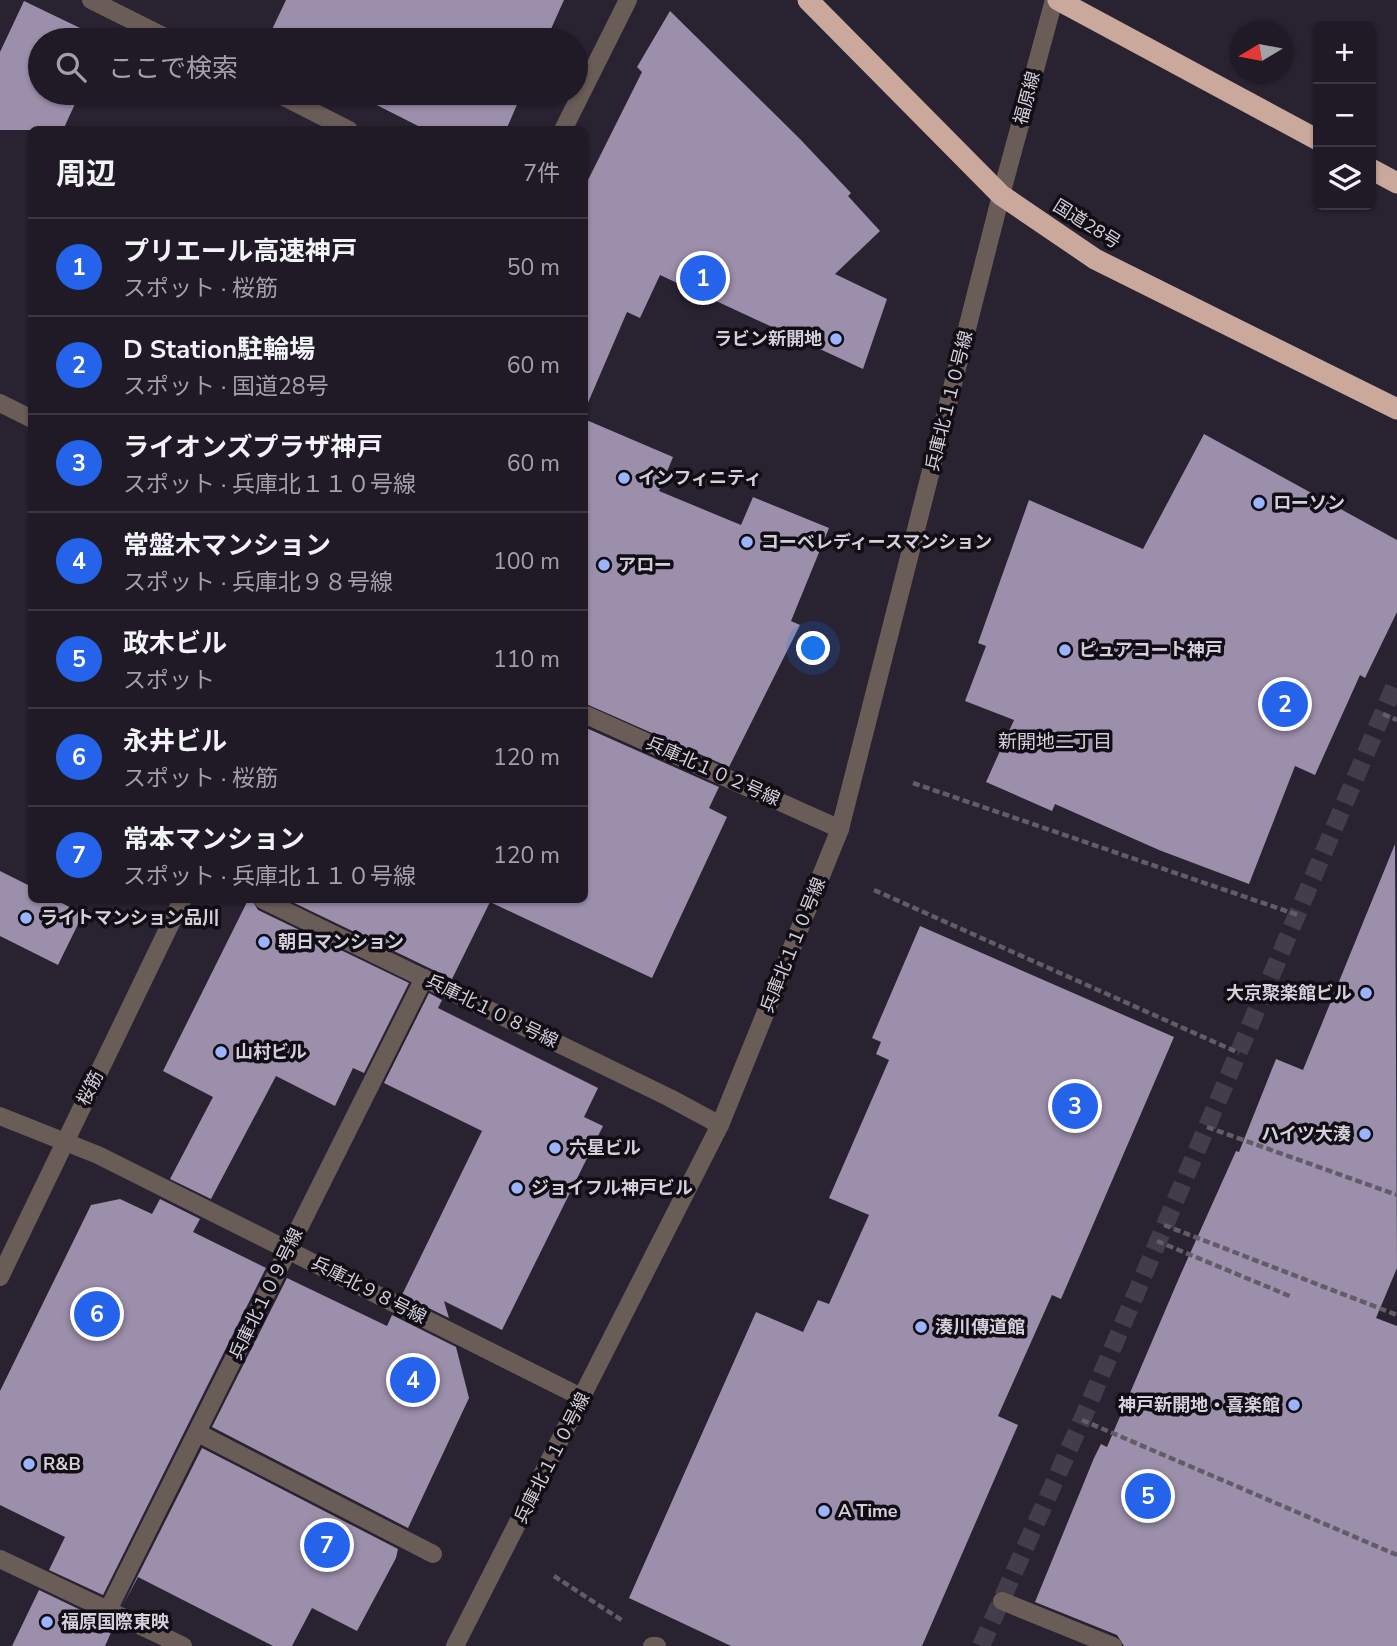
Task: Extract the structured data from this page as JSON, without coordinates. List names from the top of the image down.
{
  "streets": {
    "highway": ["国道28号"],
    "street": [
      "福原線",
      "兵庫北１１０号線",
      "兵庫北１０２号線",
      "兵庫北１０８号線",
      "桜筋",
      "兵庫北９８号線",
      "兵庫北１０９号線"
    ]
  },
  "crossings": [
    ["福原線", "国道28号"],
    ["福原線", "兵庫北１１０号線"],
    ["国道28号", "兵庫北１１０号線"],
    ["兵庫北１１０号線", "兵庫北１０２号線"],
    ["兵庫北１１０号線", "兵庫北１０８号線"],
    ["兵庫北１１０号線", "兵庫北９８号線"],
    ["兵庫北１０８号線", "兵庫北１０９号線"],
    ["桜筋", "兵庫北９８号線"],
    ["兵庫北９８号線", "兵庫北１０９号線"]
  ],
  "districts": ["新開地二丁目"],
  "places": [
    "ラビン新開地",
    "インフィニティ",
    "ローソン",
    "コーベレディースマンション",
    "アロー",
    "ピュアコート神戸",
    "ライトマンション品川",
    "朝日マンション",
    "大京聚楽館ビル",
    "山村ビル",
    "ハイツ大湊",
    "六星ビル",
    "ジョイフル神戸ビル",
    "湊川傳道館",
    "神戸新開地・喜楽館",
    "R&B",
    "A Time",
    "福原国際東映"
  ],
  "north": "left",
  "page": {
    "map_buttons": ["+", "−"],
    "search": "ここで検索",
    "heading": ["周辺", "7件"],
    "list": [
      {
        "mark": "1",
        "name": "プリエール高速神戸",
        "note": "スポット · 桜筋",
        "value": "50 m"
      },
      {
        "mark": "2",
        "name": "D Station駐輪場",
        "note": "スポット · 国道28号",
        "value": "60 m"
      },
      {
        "mark": "3",
        "name": "ライオンズプラザ神戸",
        "note": "スポット · 兵庫北１１０号線",
        "value": "60 m"
      },
      {
        "mark": "4",
        "name": "常盤木マンション",
        "note": "スポット · 兵庫北９８号線",
        "value": "100 m"
      },
      {
        "mark": "5",
        "name": "政木ビル",
        "note": "スポット",
        "value": "110 m"
      },
      {
        "mark": "6",
        "name": "永井ビル",
        "note": "スポット · 桜筋",
        "value": "120 m"
      },
      {
        "mark": "7",
        "name": "常本マンション",
        "note": "スポット · 兵庫北１１０号線",
        "value": "120 m"
      }
    ],
    "pins": [
      "1",
      "2",
      "3",
      "6",
      "4",
      "5",
      "7"
    ]
  }
}
